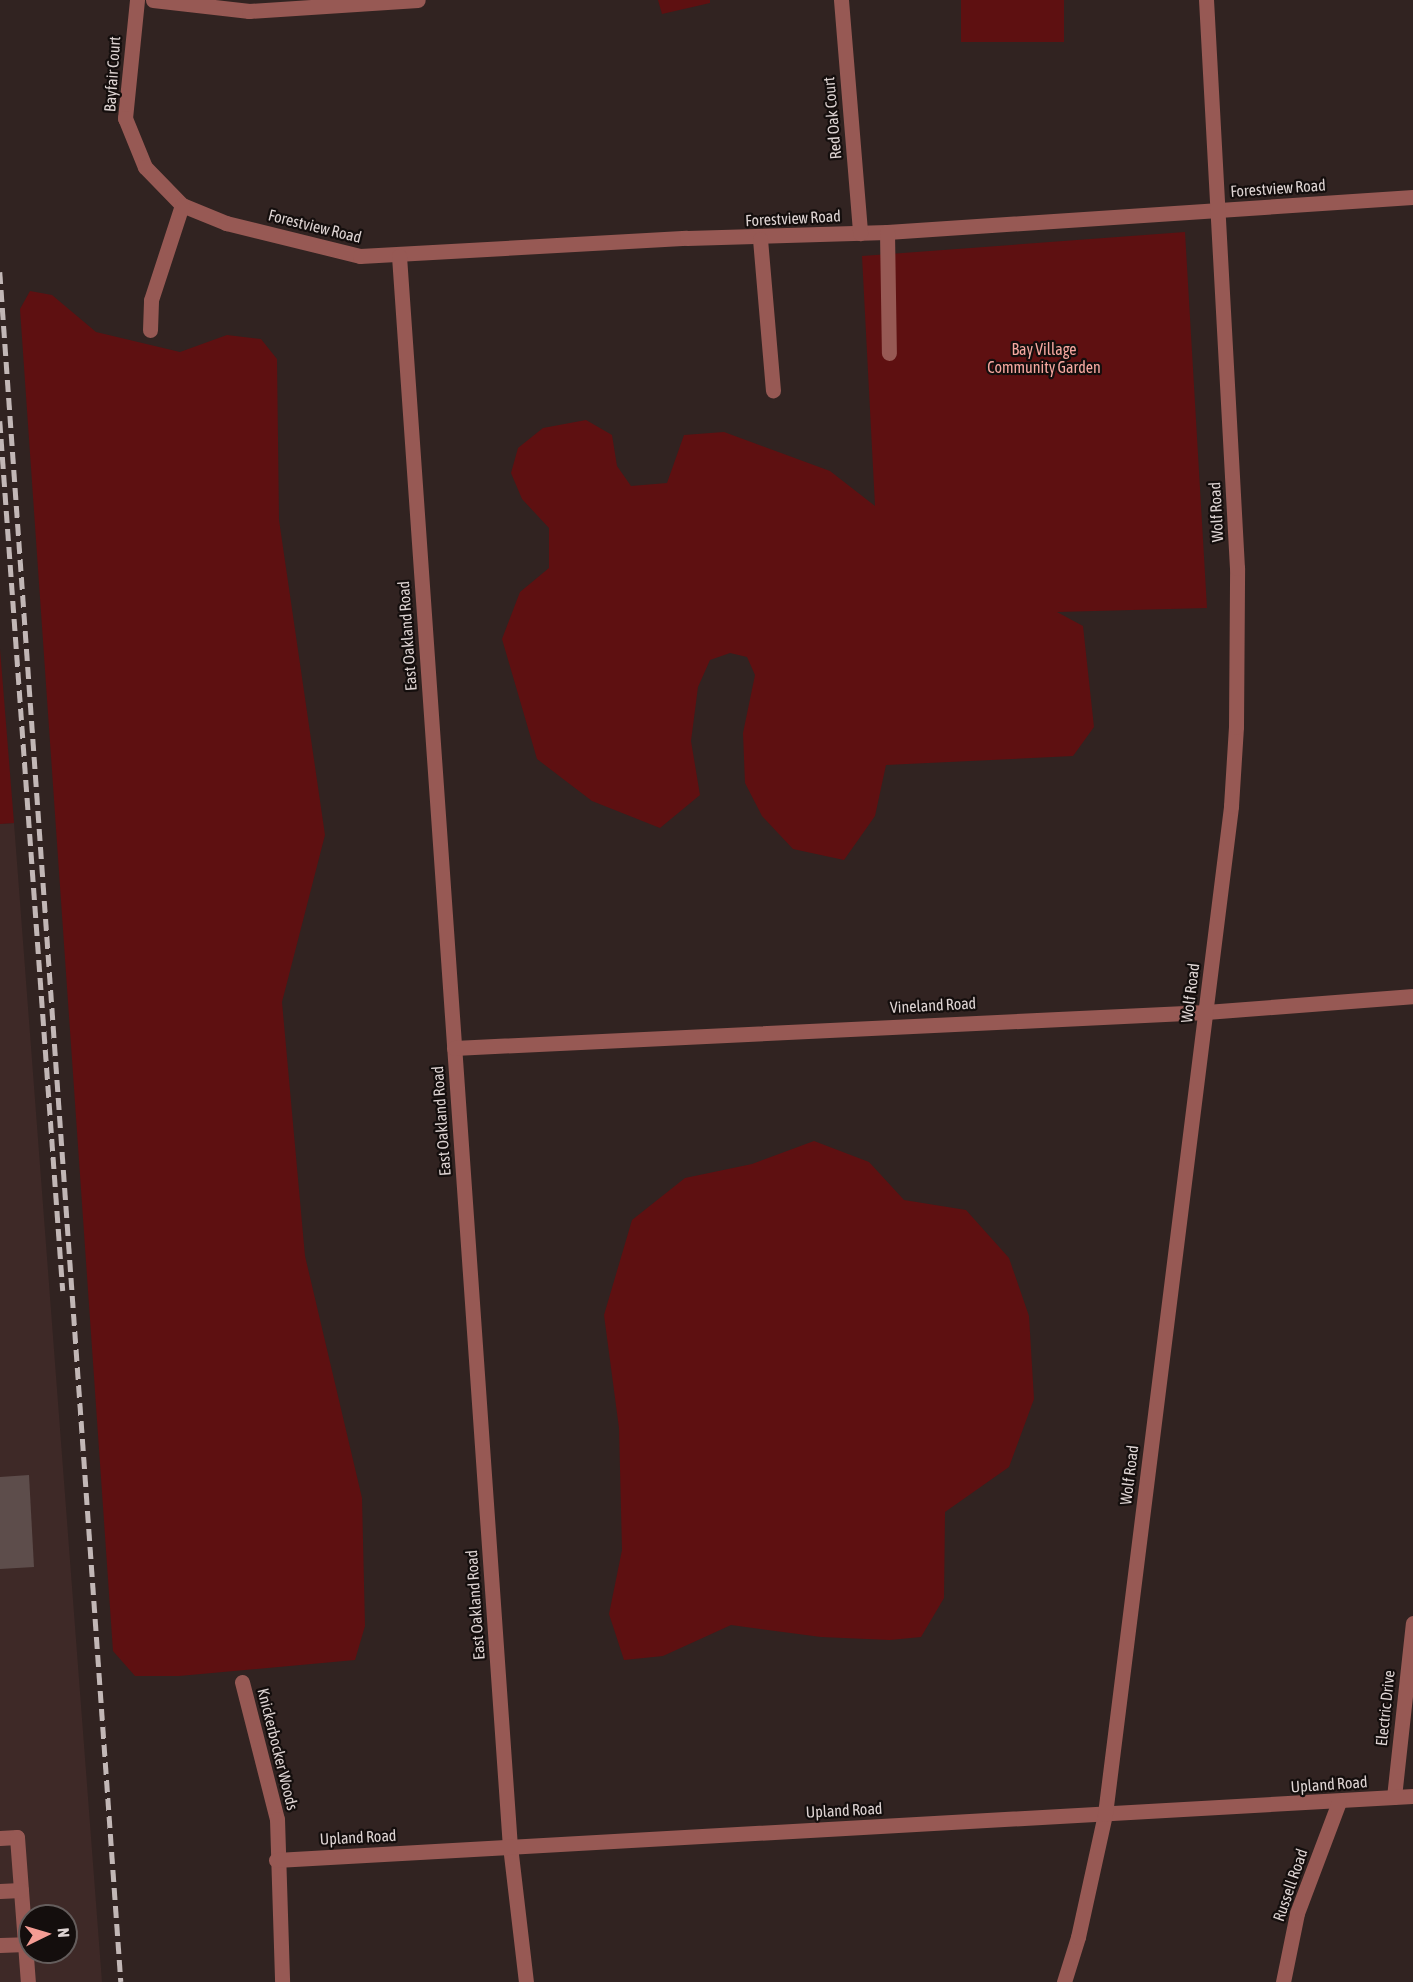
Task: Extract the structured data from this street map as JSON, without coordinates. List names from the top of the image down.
{
  "streets": {
    "street": [
      "Bayfair Court",
      "Red Oak Court",
      "Forestview Road",
      "Wolf Road",
      "East Oakland Road",
      "Vineland Road",
      "Electric Drive",
      "Knickerbocker Woods",
      "Upland Road",
      "Russell Road"
    ]
  },
  "crossings": [
    ["Bayfair Court", "Forestview Road"],
    ["Red Oak Court", "Forestview Road"],
    ["Forestview Road", "Wolf Road"],
    ["Forestview Road", "East Oakland Road"],
    ["Wolf Road", "Vineland Road"],
    ["Wolf Road", "Upland Road"],
    ["East Oakland Road", "Vineland Road"],
    ["East Oakland Road", "Upland Road"],
    ["Electric Drive", "Upland Road"],
    ["Knickerbocker Woods", "Upland Road"],
    ["Upland Road", "Russell Road"]
  ],
  "parks": ["Bay Village Community Garden"],
  "north": "right"
}
